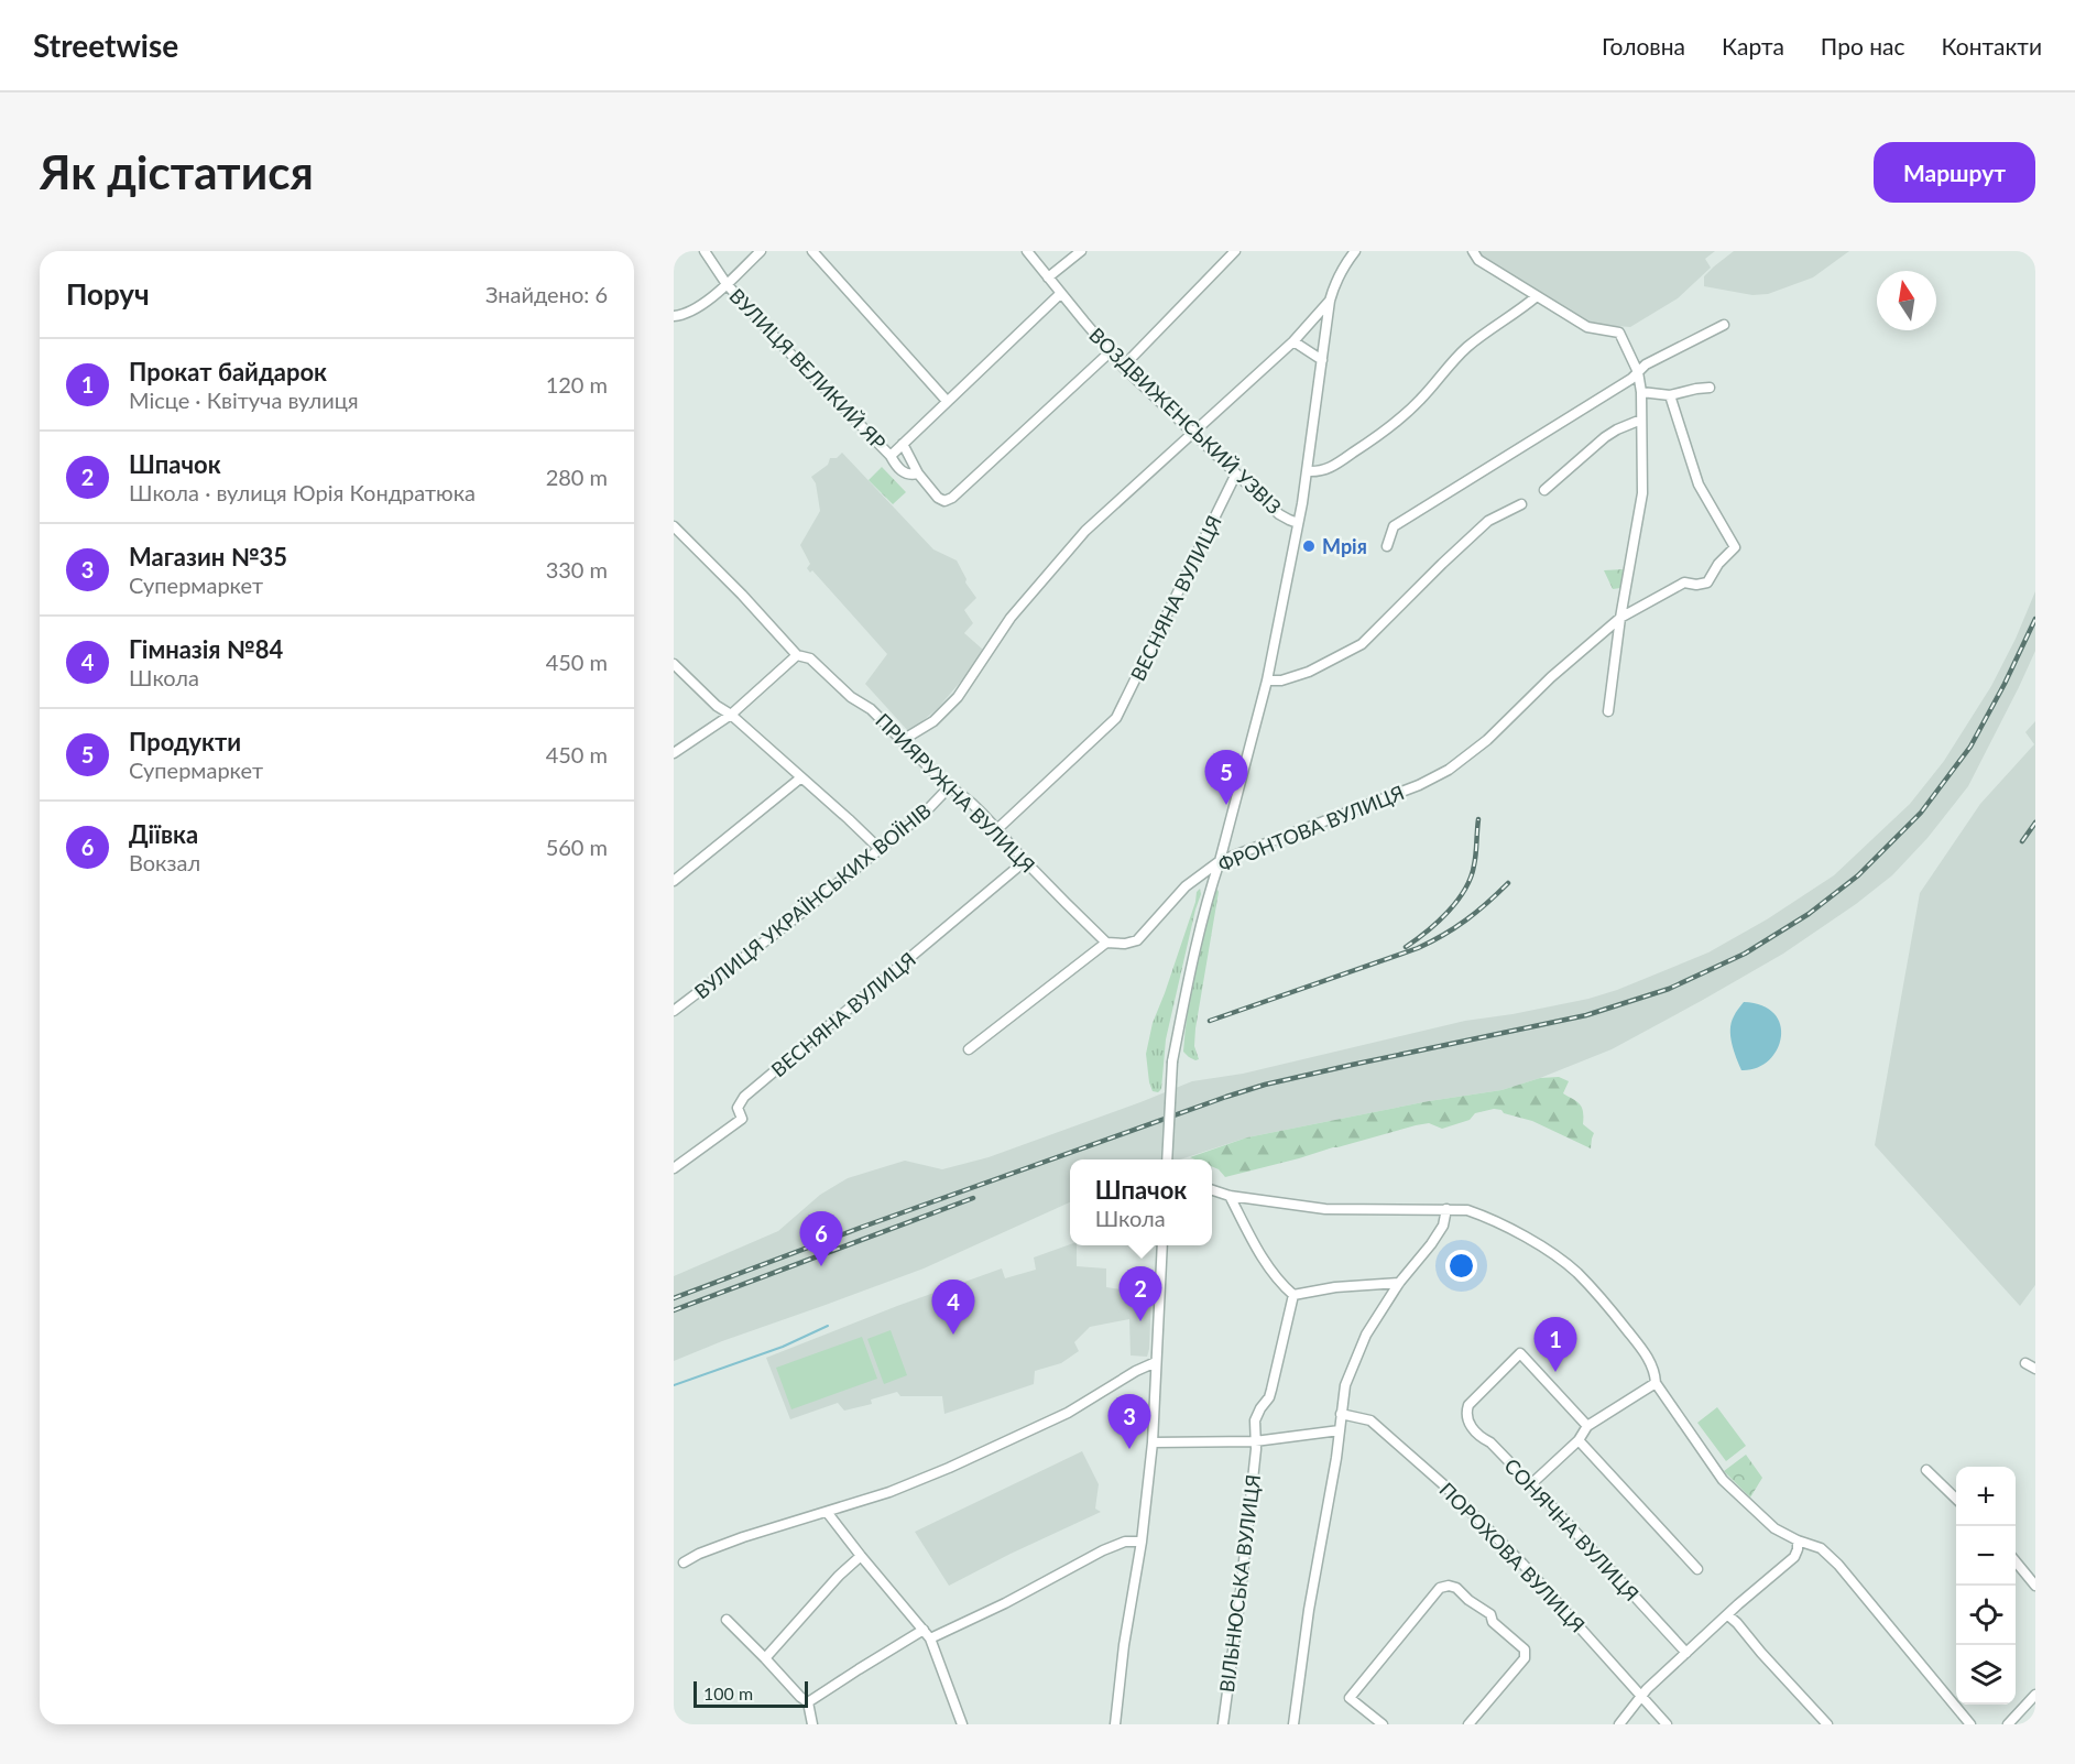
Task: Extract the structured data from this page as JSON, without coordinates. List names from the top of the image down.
{
  "streets": {
    "street": [
      "ВУЛИЦЯ ВЕЛИКИЙ ЯР",
      "ВОЗДВИЖЕНСЬКИЙ УЗВІЗ",
      "ВЕСНЯНА ВУЛИЦЯ",
      "ПРИЯРУЖНА ВУЛИЦЯ",
      "ФРОНТОВА ВУЛИЦЯ",
      "ВУЛИЦЯ УКРАЇНСЬКИХ ВОЇНІВ",
      "СОНЯЧНА ВУЛИЦЯ",
      "ПОРОХОВА ВУЛИЦЯ",
      "ВІЛЬНЮСЬКА ВУЛИЦЯ"
    ]
  },
  "crossings": [
    ["ВУЛИЦЯ ВЕЛИКИЙ ЯР", "ВОЗДВИЖЕНСЬКИЙ УЗВІЗ"],
    ["ВОЗДВИЖЕНСЬКИЙ УЗВІЗ", "ВЕСНЯНА ВУЛИЦЯ"],
    ["ВЕСНЯНА ВУЛИЦЯ", "ПРИЯРУЖНА ВУЛИЦЯ"],
    ["ПРИЯРУЖНА ВУЛИЦЯ", "ФРОНТОВА ВУЛИЦЯ"],
    ["ПРИЯРУЖНА ВУЛИЦЯ", "ВУЛИЦЯ УКРАЇНСЬКИХ ВОЇНІВ"]
  ],
  "places": ["Мрія"],
  "scale_bar": "100 m",
  "north": "top",
  "page": {
    "header": "Streetwise",
    "nav": [
      "Головна",
      "Карта",
      "Про нас",
      "Контакти"
    ],
    "buttons": "Маршрут",
    "title": "Як дістатися",
    "heading": ["Поруч", "Знайдено: 6"],
    "list": [
      {
        "mark": "1",
        "name": "Прокат байдарок",
        "note": "Місце · Квітуча вулиця",
        "value": "120 m"
      },
      {
        "mark": "2",
        "name": "Шпачок",
        "note": "Школа · вулиця Юрія Кондратюка",
        "value": "280 m"
      },
      {
        "mark": "3",
        "name": "Магазин №35",
        "note": "Супермаркет",
        "value": "330 m"
      },
      {
        "mark": "4",
        "name": "Гімназія №84",
        "note": "Школа",
        "value": "450 m"
      },
      {
        "mark": "5",
        "name": "Продукти",
        "note": "Супермаркет",
        "value": "450 m"
      },
      {
        "mark": "6",
        "name": "Діївка",
        "note": "Вокзал",
        "value": "560 m"
      }
    ],
    "pins": [
      "5",
      "6",
      "2",
      "4",
      "1",
      "3"
    ],
    "popup": ["Шпачок", "Школа"],
    "map_buttons": ["+", "−"],
    "scale": "100 m"
  }
}
